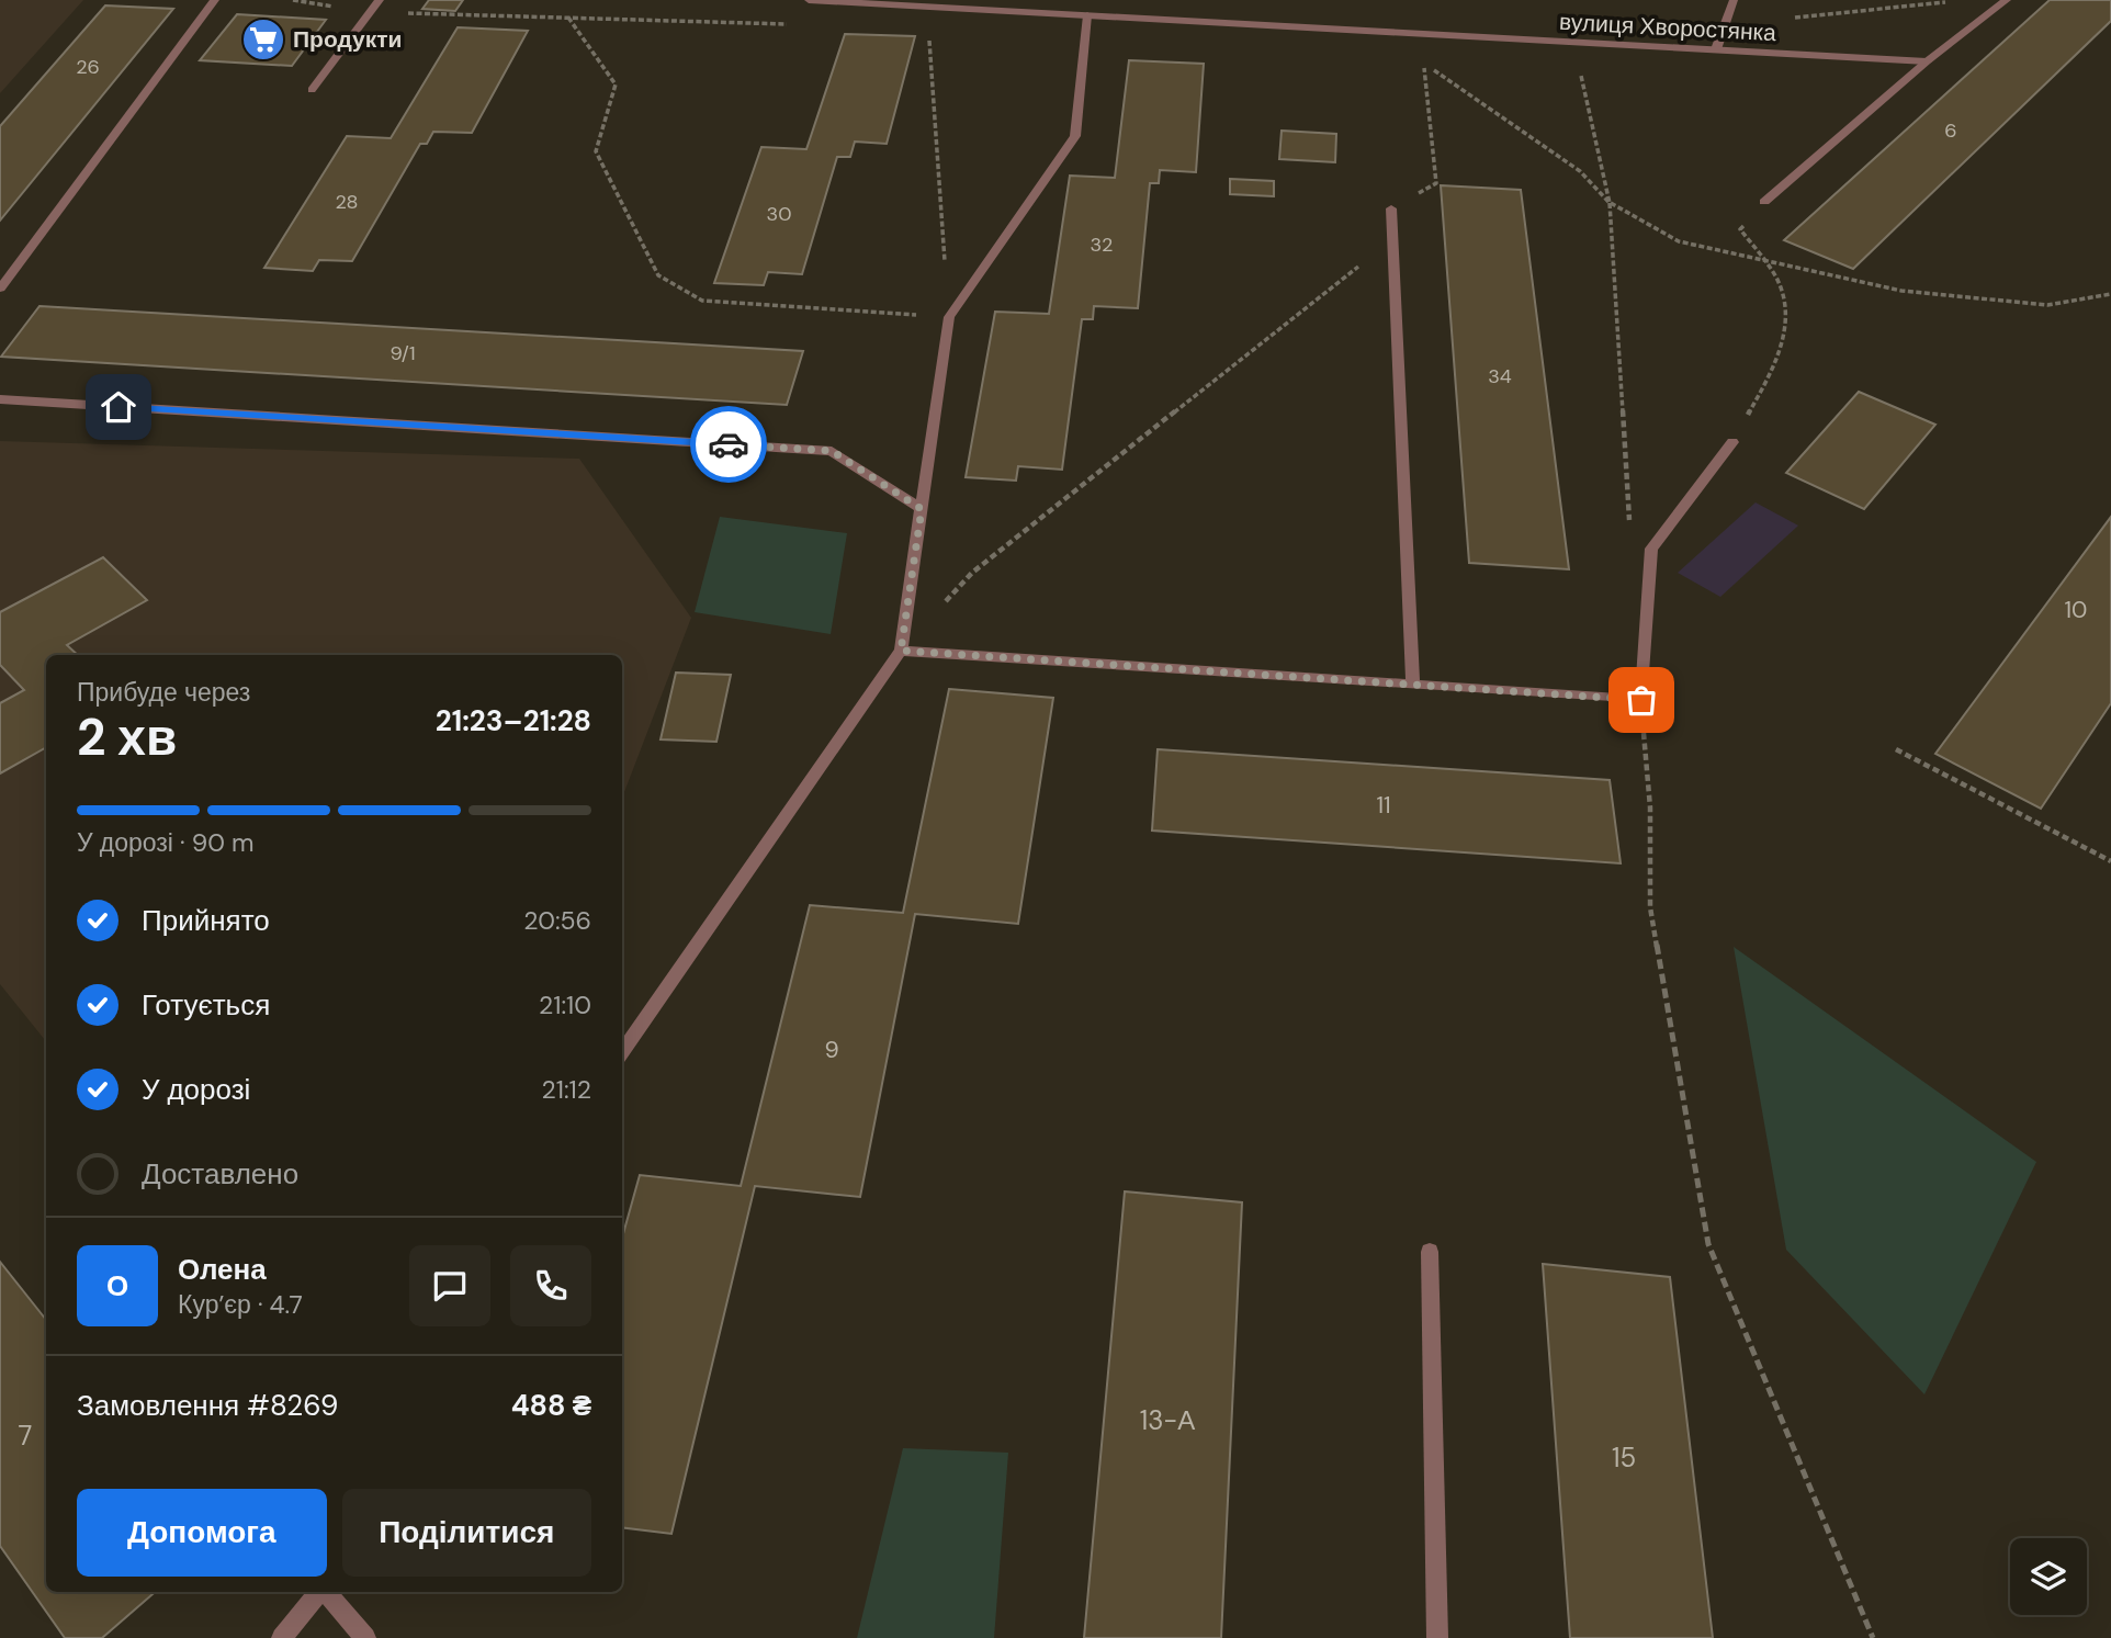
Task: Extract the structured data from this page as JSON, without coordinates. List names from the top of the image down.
{
  "streets": {
    "street": ["вулиця Хворостянка"]
  },
  "places": {
    "supermarket": ["Продукти"]
  },
  "house_numbers": [
    "26",
    "6",
    "28",
    "30",
    "32",
    "9/1",
    "34",
    "10",
    "11",
    "9",
    "13-А",
    "7",
    "15"
  ],
  "page": {
    "heading": ["2 хв", "Прибуде через", "21:23–21:28"],
    "panel": [
      "Олена",
      "Кур’єр · 4.7",
      "Замовлення #8269",
      "488 ₴"
    ],
    "bar": "У дорозі · 90 m",
    "list": [
      ["Прийнято", "20:56"],
      ["Готується", "21:10"],
      ["У дорозі", "21:12"],
      "Доставлено"
    ],
    "round": "О",
    "buttons": ["Допомога", "Поділитися"]
  }
}
